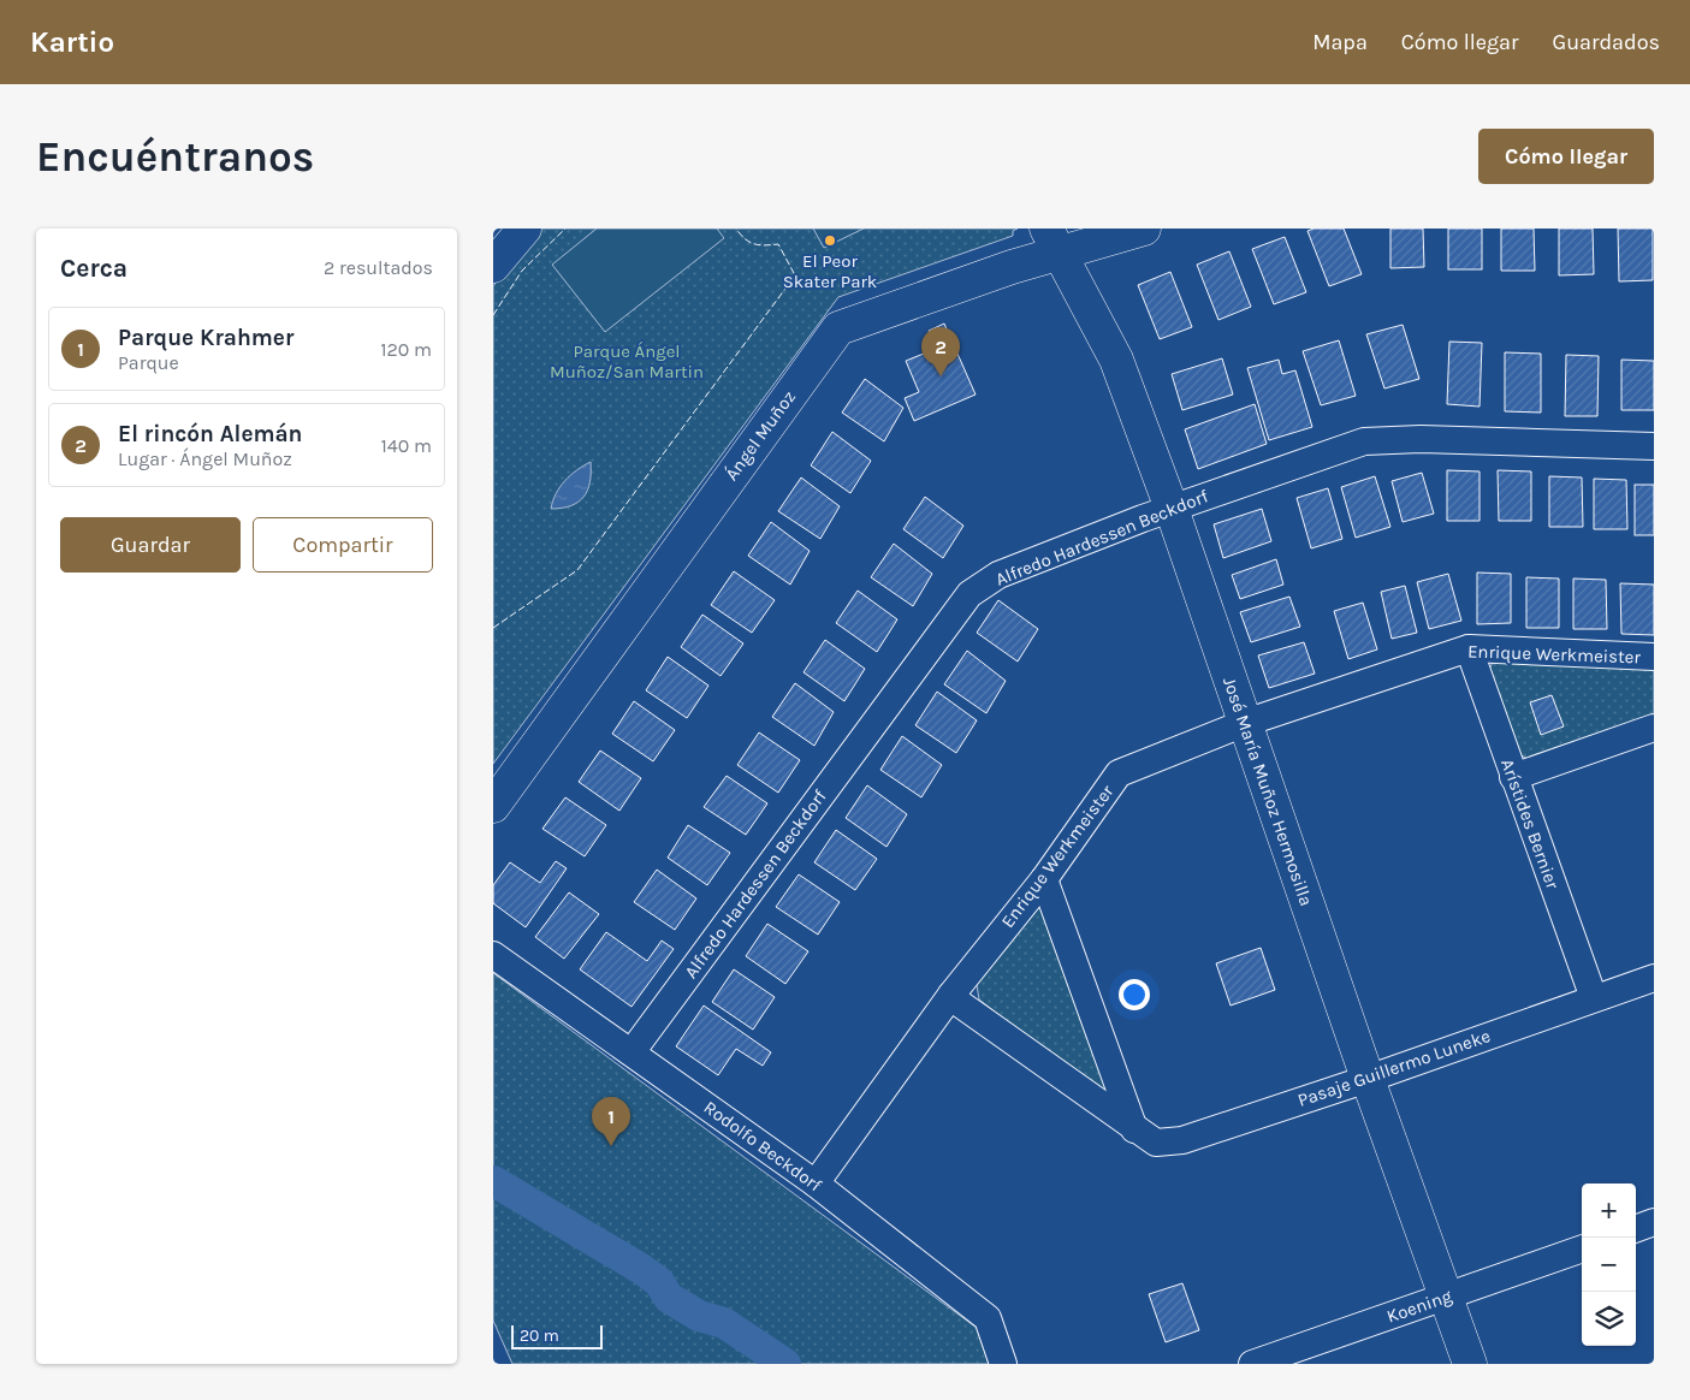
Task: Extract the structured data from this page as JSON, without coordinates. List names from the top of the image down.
{
  "streets": {
    "street": [
      "Ángel Muñoz",
      "Alfredo Hardessen Beckdorf",
      "Enrique Werkmeister",
      "José María Muñoz Hermosilla",
      "Arístides Bernier",
      "Pasaje Guillermo Luneke",
      "Rodolfo Beckdorf",
      "Koening"
    ]
  },
  "crossings": [
    ["Ángel Muñoz", "José María Muñoz Hermosilla"],
    ["Alfredo Hardessen Beckdorf", "José María Muñoz Hermosilla"],
    ["Alfredo Hardessen Beckdorf", "Rodolfo Beckdorf"],
    ["Enrique Werkmeister", "José María Muñoz Hermosilla"],
    ["Enrique Werkmeister", "Arístides Bernier"],
    ["Enrique Werkmeister", "Pasaje Guillermo Luneke"],
    ["Enrique Werkmeister", "Rodolfo Beckdorf"],
    ["José María Muñoz Hermosilla", "Pasaje Guillermo Luneke"],
    ["José María Muñoz Hermosilla", "Koening"],
    ["Arístides Bernier", "Pasaje Guillermo Luneke"]
  ],
  "parks": ["Parque Ángel Muñoz/San Martin"],
  "places": ["El Peor Skater Park"],
  "scale_bar": "20 m",
  "page": {
    "header": "Kartio",
    "nav": ["Mapa", "Cómo llegar", "Guardados"],
    "buttons": [
      "Cómo llegar",
      ["Guardar", "Compartir"]
    ],
    "title": "Encuéntranos",
    "heading": ["Cerca", "2 resultados"],
    "list": [
      {
        "mark": "1",
        "name": "Parque Krahmer",
        "note": "Parque",
        "value": "120 m"
      },
      {
        "mark": "2",
        "name": "El rincón Alemán",
        "note": "Lugar · Ángel Muñoz",
        "value": "140 m"
      }
    ],
    "pins": ["2", "1"],
    "map_buttons": ["+", "−"],
    "scale": "20 m"
  }
}
